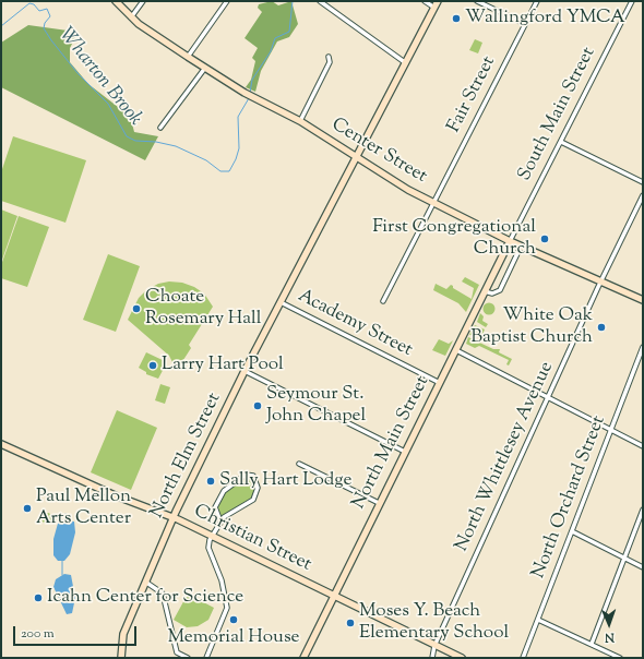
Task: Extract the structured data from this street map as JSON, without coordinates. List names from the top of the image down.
{
  "streets": {
    "main road": [
      "Center Street",
      "North Main Street",
      "North Elm Street",
      "Christian Street"
    ],
    "street": [
      "Fair Street",
      "South Main Street",
      "Academy Street",
      "North Whittlesey Avenue",
      "North Orchard Street"
    ]
  },
  "crossings": [
    ["Fair Street", "Center Street"],
    ["South Main Street", "Center Street"],
    ["South Main Street", "North Main Street"],
    ["Center Street", "North Main Street"],
    ["Center Street", "North Elm Street"],
    ["Center Street", "North Whittlesey Avenue"],
    ["Academy Street", "North Main Street"],
    ["Academy Street", "North Elm Street"],
    ["North Main Street", "Christian Street"],
    ["North Elm Street", "Christian Street"],
    ["North Whittlesey Avenue", "Christian Street"]
  ],
  "water": ["Wharton Brook"],
  "places": [
    "Wallingford YMCA",
    "First Congregational Church",
    "Choate Rosemary Hall",
    "White Oak Baptist Church",
    "Larry Hart Pool",
    "Seymour St. John Chapel",
    "Sally Hart Lodge",
    "Paul Mellon Arts Center",
    "Icahn Center for Science",
    "Memorial House",
    "Moses Y. Beach Elementary School"
  ],
  "scale_bar": "200 m",
  "north": "bottom"
}
